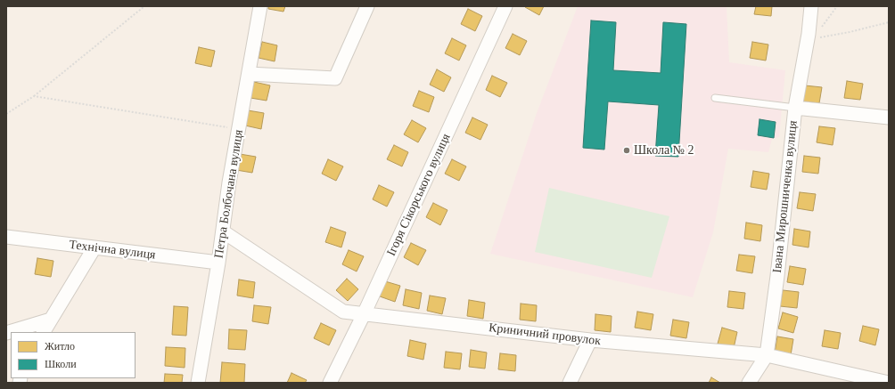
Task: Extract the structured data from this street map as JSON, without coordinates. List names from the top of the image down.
{
  "streets": {
    "street": [
      "Петра Болбочана вулиця",
      "Ігоря Сікорського вулиця",
      "Івана Мирошниченка вулиця",
      "Технічна вулиця",
      "Криничний провулок"
    ]
  },
  "crossings": [
    ["Петра Болбочана вулиця", "Технічна вулиця"],
    ["Петра Болбочана вулиця", "Криничний провулок"],
    ["Ігоря Сікорського вулиця", "Криничний провулок"],
    ["Івана Мирошниченка вулиця", "Криничний провулок"]
  ],
  "places": ["Школа № 2"],
  "legend": ["Житло", "Школи"]
}
